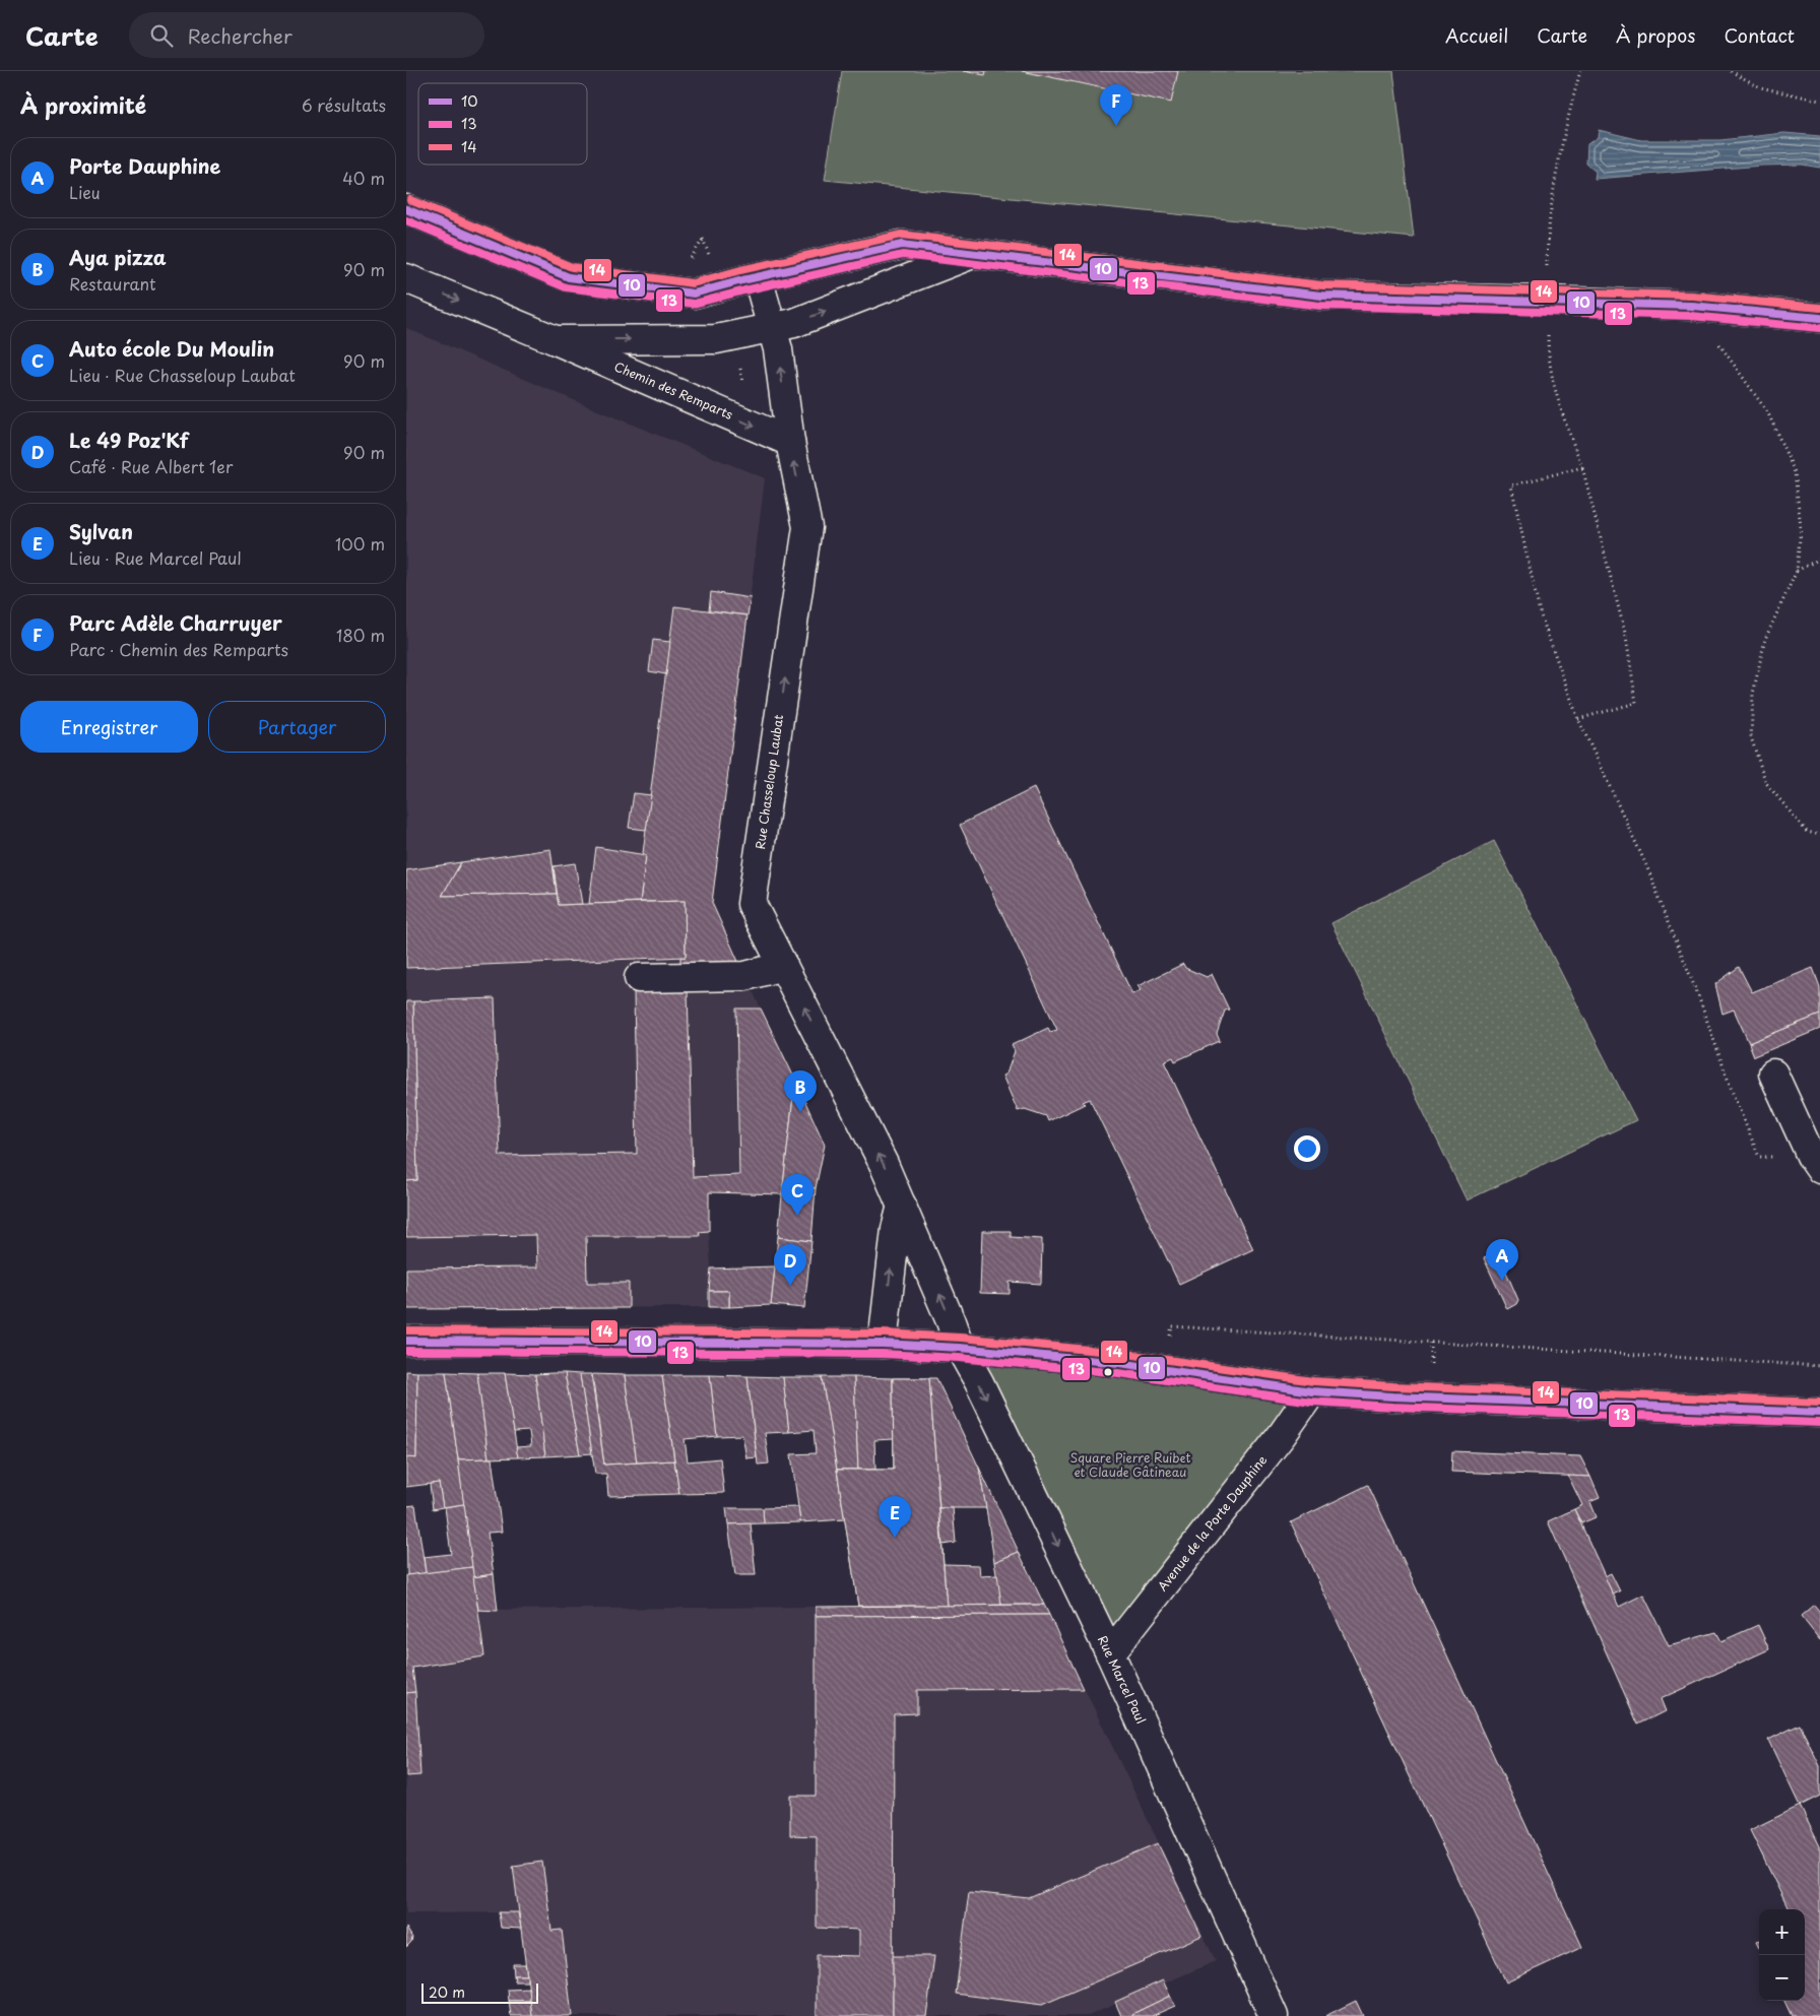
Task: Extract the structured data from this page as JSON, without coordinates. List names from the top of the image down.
{
  "streets": {
    "street": [
      "Chemin des Remparts",
      "Rue Chasseloup Laubat",
      "Avenue de la Porte Dauphine",
      "Rue Marcel Paul"
    ]
  },
  "crossings": [
    ["Chemin des Remparts", "Rue Chasseloup Laubat"],
    ["Rue Chasseloup Laubat", "Rue Marcel Paul"],
    ["Avenue de la Porte Dauphine", "Rue Marcel Paul"]
  ],
  "one_way": ["Rue Chasseloup Laubat", "Rue Marcel Paul"],
  "parks": ["Square Pierre Ruibet et Claude Gâtineau"],
  "lines": ["transit line 14", "transit line 10", "transit line 13"],
  "legend": ["10", "13", "14"],
  "scale_bar": "20 m",
  "page": {
    "header": "Carte",
    "search": "Rechercher",
    "nav": [
      "Accueil",
      "Carte",
      "À propos",
      "Contact"
    ],
    "heading": ["À proximité", "6 résultats"],
    "pins": [
      "F",
      "B",
      "C",
      "A",
      "D",
      "E"
    ],
    "list": [
      {
        "mark": "A",
        "name": "Porte Dauphine",
        "note": "Lieu",
        "value": "40 m"
      },
      {
        "mark": "B",
        "name": "Aya pizza",
        "note": "Restaurant",
        "value": "90 m"
      },
      {
        "mark": "C",
        "name": "Auto école Du Moulin",
        "note": "Lieu · Rue Chasseloup Laubat",
        "value": "90 m"
      },
      {
        "mark": "D",
        "name": "Le 49 Poz'Kf",
        "note": "Café · Rue Albert 1er",
        "value": "90 m"
      },
      {
        "mark": "E",
        "name": "Sylvan",
        "note": "Lieu · Rue Marcel Paul",
        "value": "100 m"
      },
      {
        "mark": "F",
        "name": "Parc Adèle Charruyer",
        "note": "Parc · Chemin des Remparts",
        "value": "180 m"
      }
    ],
    "buttons": ["Enregistrer", "Partager"],
    "map_buttons": ["+", "−"],
    "scale": "20 m"
  }
}
